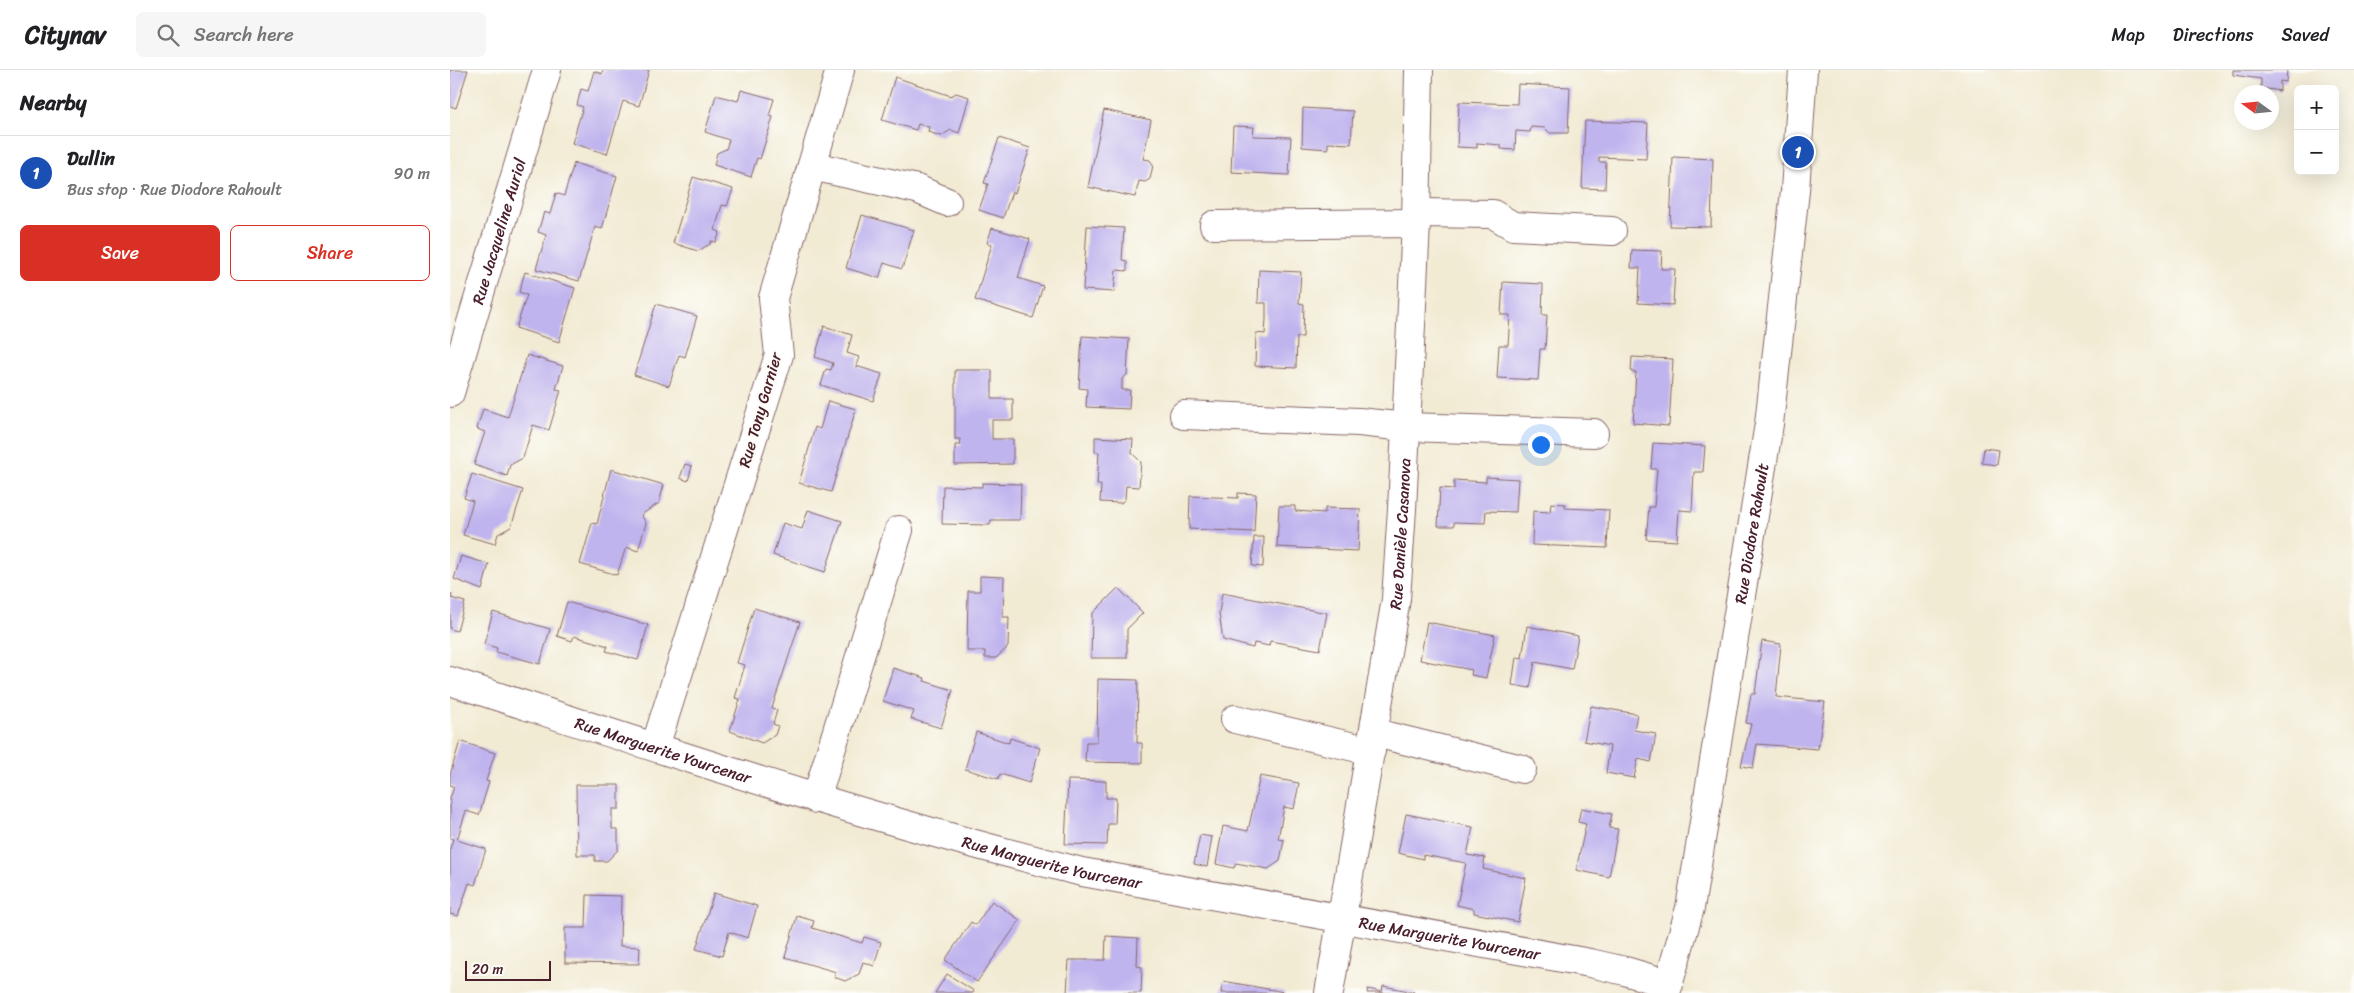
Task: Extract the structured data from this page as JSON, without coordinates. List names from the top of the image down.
{
  "streets": {
    "street": [
      "Rue Jacqueline Auriol",
      "Rue Tony Garnier",
      "Rue Danièle Casanova",
      "Rue Diodore Rahoult",
      "Rue Marguerite Yourcenar"
    ]
  },
  "crossings": [
    ["Rue Tony Garnier", "Rue Marguerite Yourcenar"],
    ["Rue Danièle Casanova", "Rue Marguerite Yourcenar"],
    ["Rue Diodore Rahoult", "Rue Marguerite Yourcenar"]
  ],
  "scale_bar": "20 m",
  "north": "left",
  "page": {
    "header": "Citynav",
    "search": "Search here",
    "nav": ["Map", "Directions", "Saved"],
    "heading": "Nearby",
    "map_buttons": ["+", "−"],
    "pins": "1",
    "list": [
      {
        "mark": "1",
        "name": "Dullin",
        "note": "Bus stop · Rue Diodore Rahoult",
        "value": "90 m"
      }
    ],
    "buttons": ["Save", "Share"],
    "scale": "20 m"
  }
}
